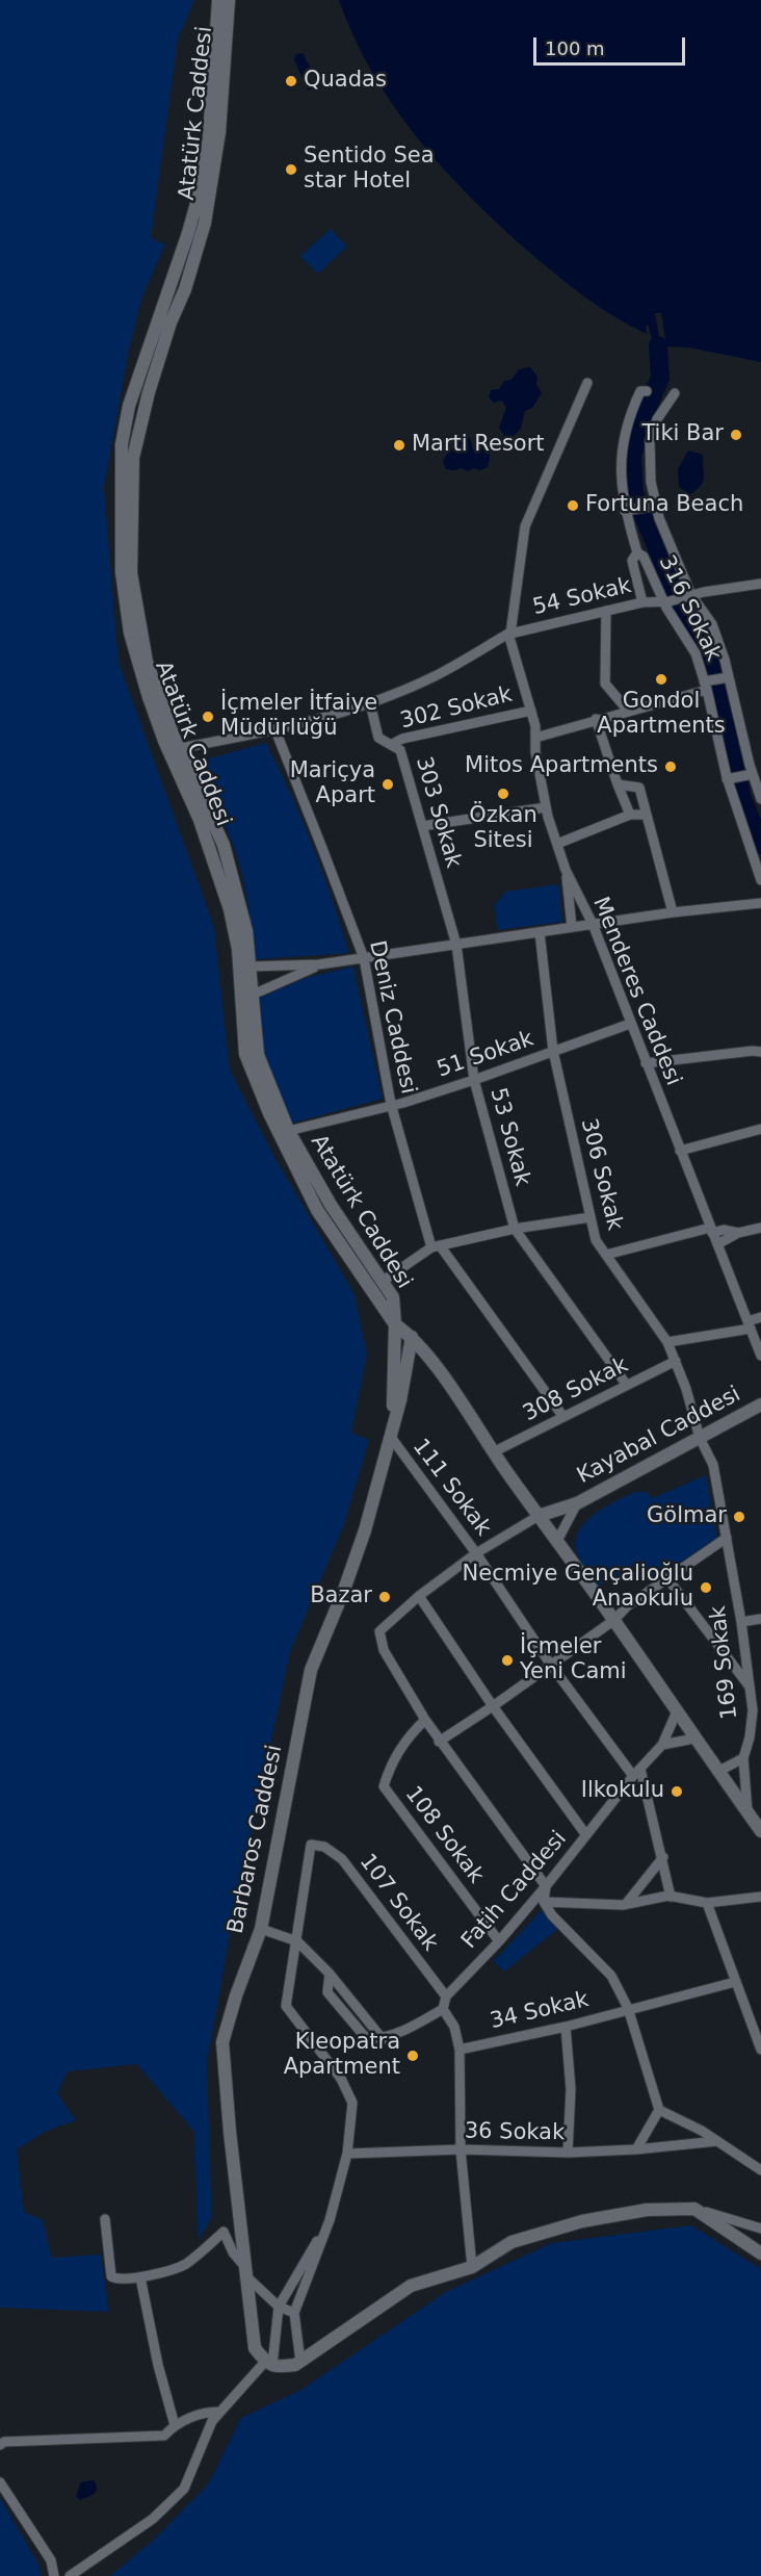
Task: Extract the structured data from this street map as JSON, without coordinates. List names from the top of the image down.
{
  "streets": {
    "street": [
      "Atatürk Caddesi",
      "54 Sokak",
      "316 Sokak",
      "302 Sokak",
      "303 Sokak",
      "Menderes Caddesi",
      "Deniz Caddesi",
      "51 Sokak",
      "53 Sokak",
      "306 Sokak",
      "308 Sokak",
      "Kayabal Caddesi",
      "111 Sokak",
      "169 Sokak",
      "108 Sokak",
      "Barbaros Caddesi",
      "Fatih Caddesi",
      "107 Sokak",
      "34 Sokak",
      "36 Sokak"
    ]
  },
  "crossings": [
    ["Atatürk Caddesi", "54 Sokak"],
    ["Atatürk Caddesi", "51 Sokak"],
    ["Atatürk Caddesi", "308 Sokak"],
    ["Atatürk Caddesi", "Kayabal Caddesi"],
    ["Atatürk Caddesi", "111 Sokak"],
    ["Atatürk Caddesi", "169 Sokak"],
    ["Atatürk Caddesi", "Barbaros Caddesi"],
    ["Atatürk Caddesi", "Fatih Caddesi"],
    ["54 Sokak", "316 Sokak"],
    ["54 Sokak", "303 Sokak"],
    ["54 Sokak", "Menderes Caddesi"],
    ["54 Sokak", "Deniz Caddesi"],
    ["302 Sokak", "303 Sokak"],
    ["302 Sokak", "Menderes Caddesi"],
    ["303 Sokak", "53 Sokak"],
    ["Menderes Caddesi", "51 Sokak"],
    ["Deniz Caddesi", "51 Sokak"],
    ["Deniz Caddesi", "308 Sokak"],
    ["51 Sokak", "53 Sokak"],
    ["51 Sokak", "306 Sokak"],
    ["306 Sokak", "308 Sokak"],
    ["306 Sokak", "Kayabal Caddesi"],
    ["306 Sokak", "169 Sokak"],
    ["Kayabal Caddesi", "169 Sokak"],
    ["111 Sokak", "Barbaros Caddesi"],
    ["111 Sokak", "Fatih Caddesi"],
    ["108 Sokak", "Fatih Caddesi"],
    ["Fatih Caddesi", "107 Sokak"]
  ],
  "places": [
    "Quadas",
    "Sentido Sea star Hotel",
    "Tiki Bar",
    "Marti Resort",
    "Fortuna Beach",
    "Gondol Apartments",
    "İçmeler İtfaiye Müdürlüğü",
    "Mitos Apartments",
    "Mariçya Apart",
    "Özkan Sitesi",
    "Gölmar",
    "Necmiye Gençalioğlu Anaokulu",
    "Bazar",
    "İçmeler Yeni Cami",
    "Ilkokulu",
    "Kleopatra Apartment"
  ],
  "scale_bar": "100 m"
}
